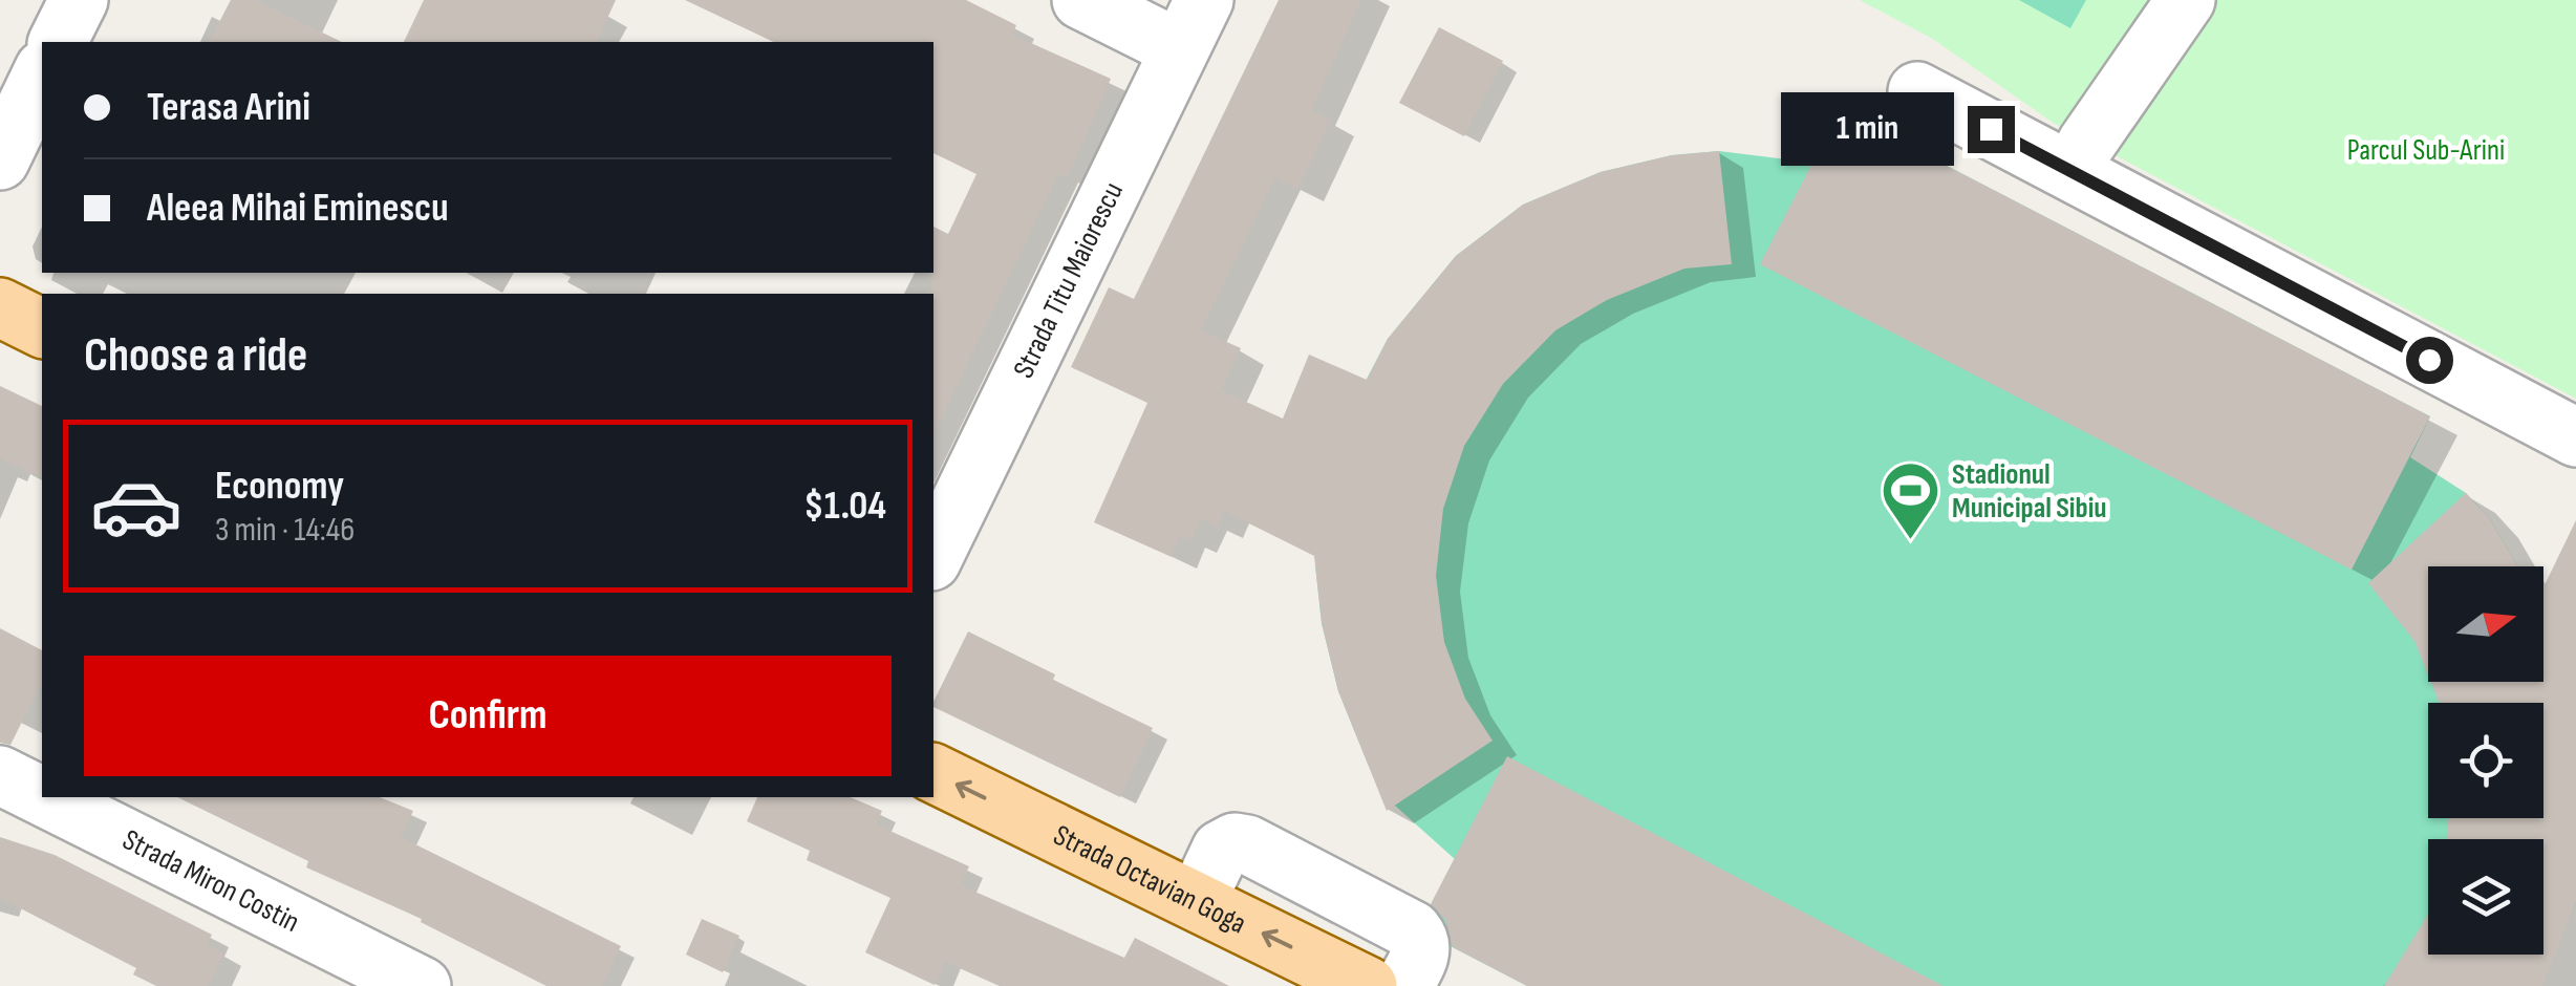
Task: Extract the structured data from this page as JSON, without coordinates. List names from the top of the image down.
{
  "streets": {
    "main road": ["Strada Octavian Goga"],
    "street": ["Strada Titu Maiorescu", "Strada Miron Costin"]
  },
  "one_way": ["Strada Octavian Goga"],
  "parks": ["Parcul Sub-Arini"],
  "places": {
    "sports": ["Stadionul Municipal Sibiu"]
  },
  "north": "right",
  "page": {
    "banner": ["Terasa Arini", "Aleea Mihai Eminescu"],
    "bubble": "1 min",
    "heading": "Choose a ride",
    "list": [
      {
        "name": "Economy",
        "note": "3 min · 14:46",
        "value": "$1.04"
      }
    ],
    "buttons": "Confirm"
  }
}
